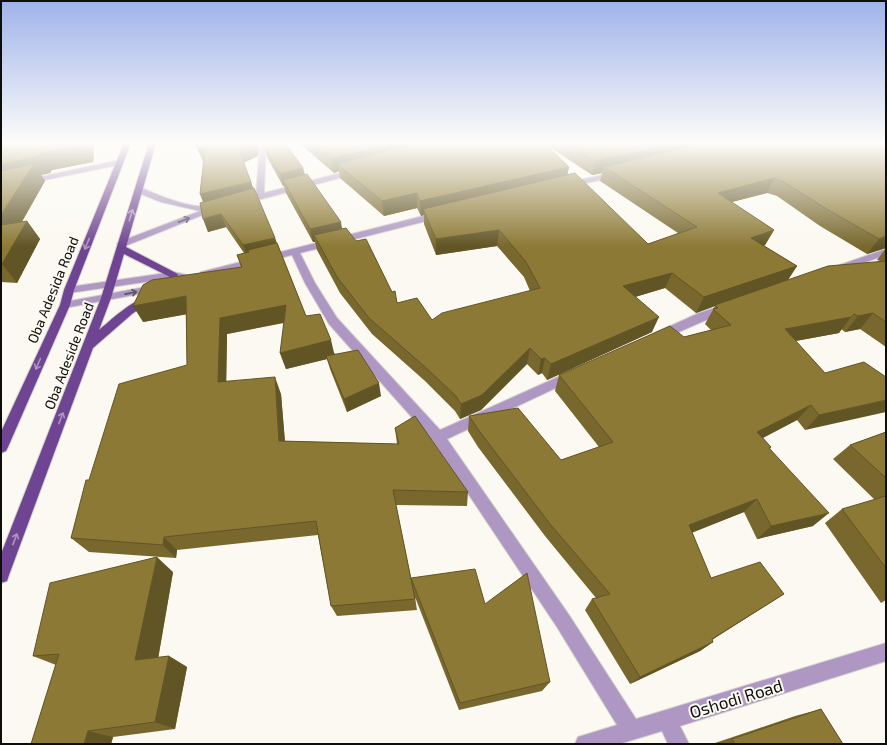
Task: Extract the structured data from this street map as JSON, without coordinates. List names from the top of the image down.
{
  "streets": {
    "main road": ["Oba Adesida Road", "Oba Adeside Road"],
    "street": ["Oshodi Road"]
  },
  "one_way": ["Oba Adesida Road", "Oba Adeside Road"]
}
